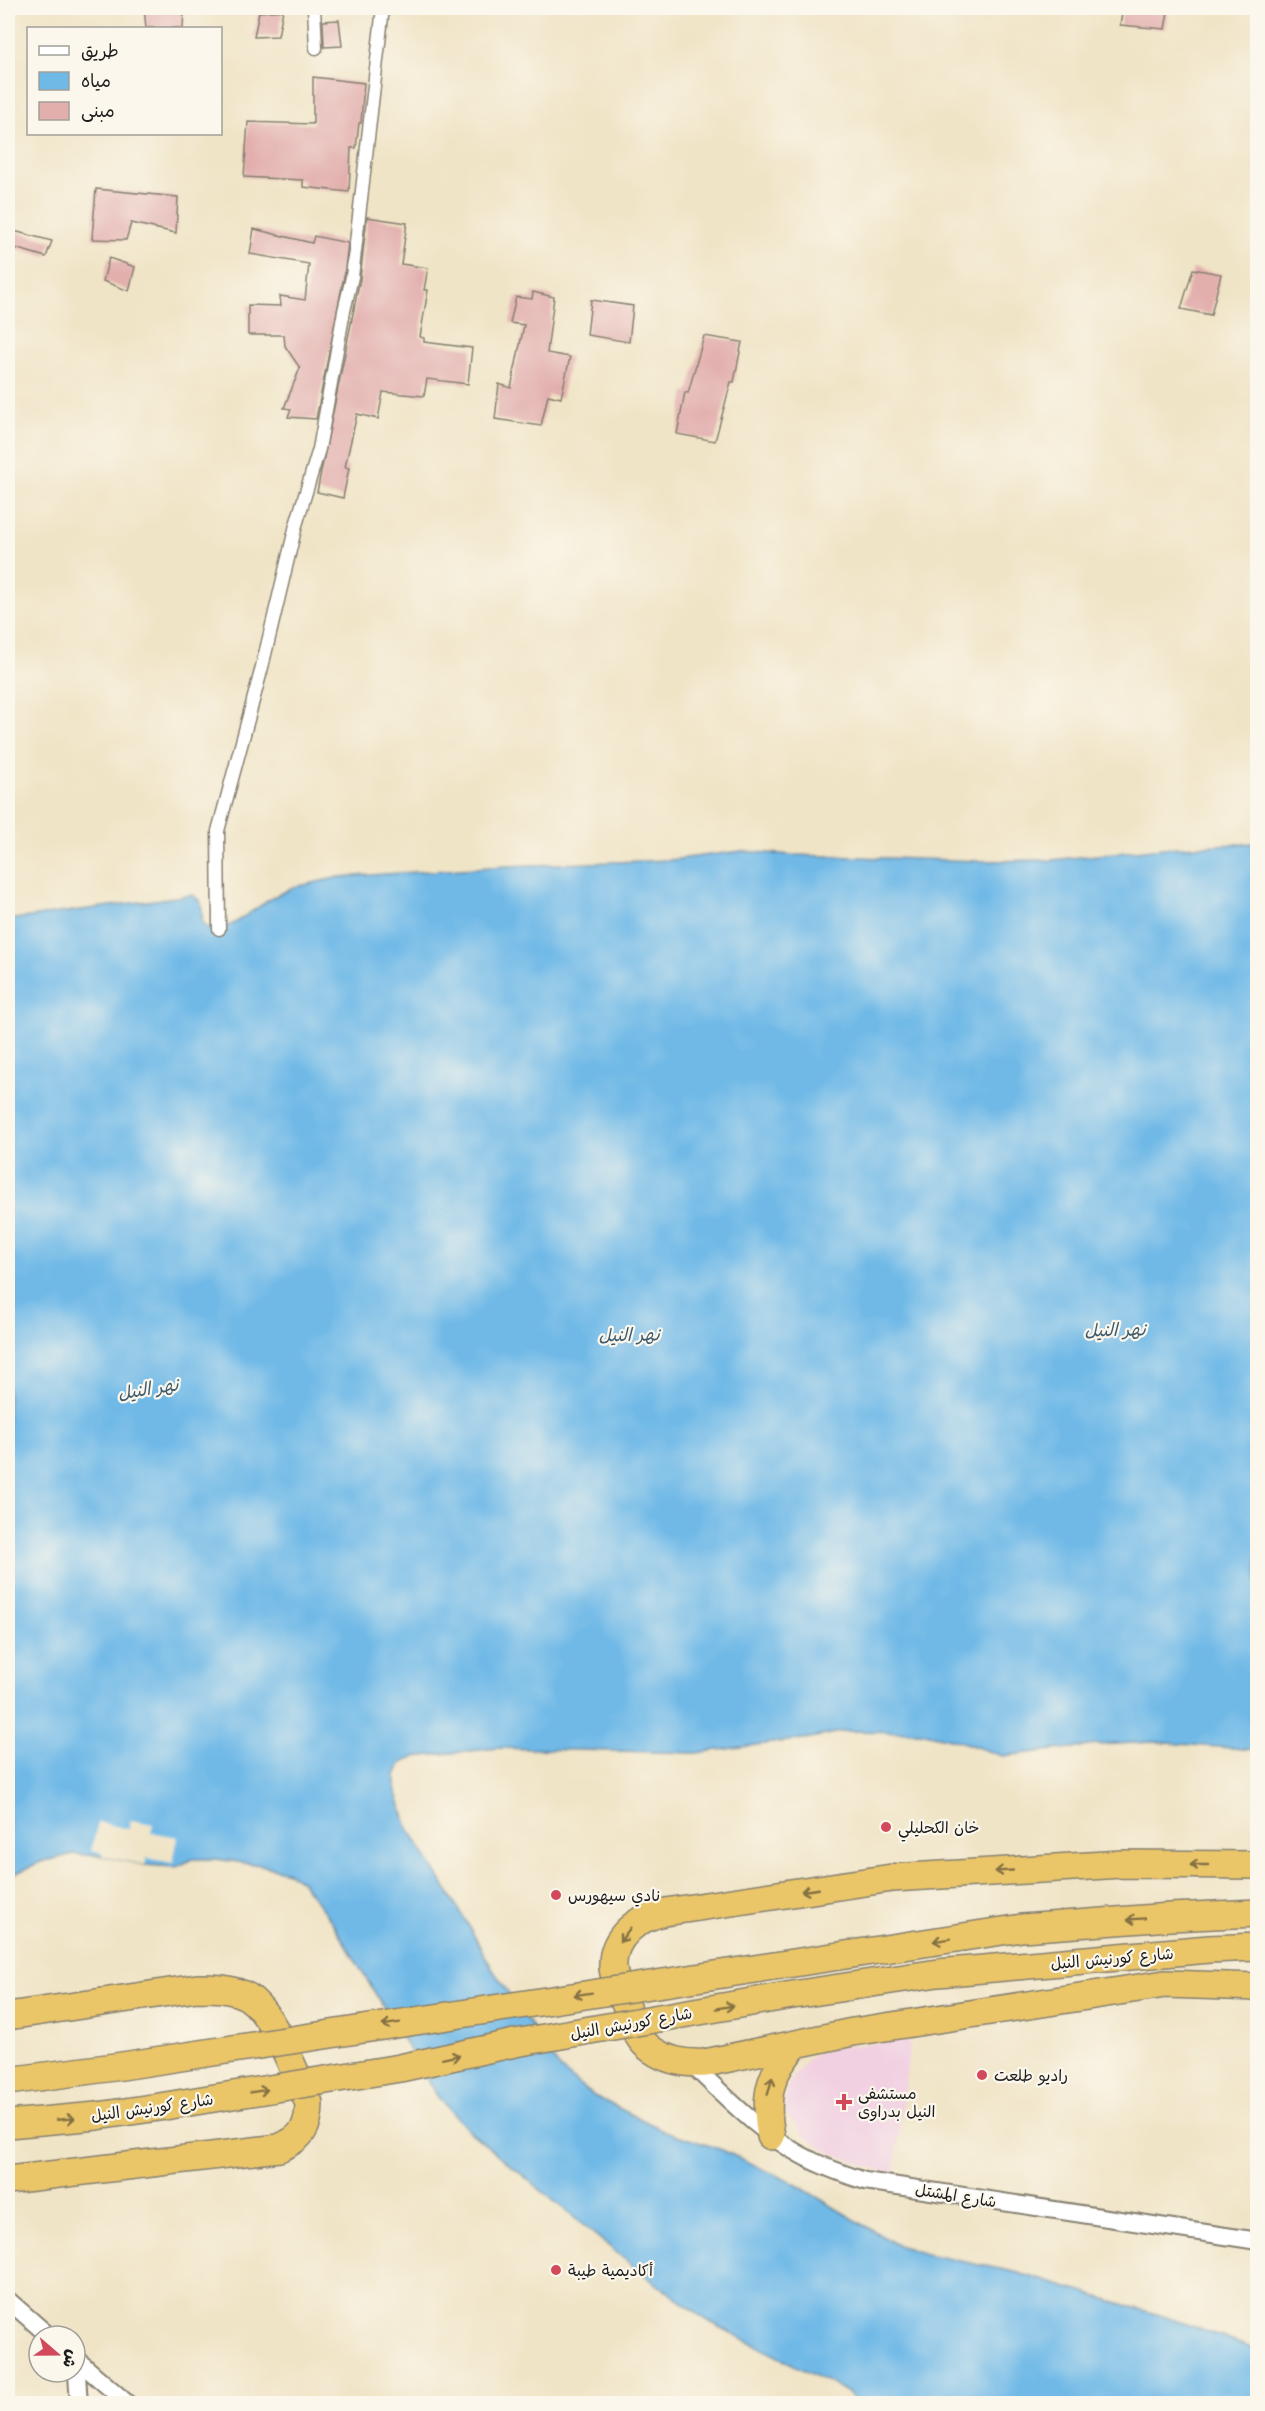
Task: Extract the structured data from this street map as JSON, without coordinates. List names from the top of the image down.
{
  "streets": {
    "highway": ["شارع كورنيش النيل"],
    "street": ["شارع المشتل"]
  },
  "water": ["نهر النيل"],
  "places": {
    "other": [
      "خان الكحليلي",
      "نادي سيهورس",
      "راديو طلعت",
      "أكاديمية طيبة"
    ],
    "health": ["مستشفى النيل بدراوى"]
  },
  "legend": ["طريق", "مياه", "مبنى"],
  "north": "right"
}
